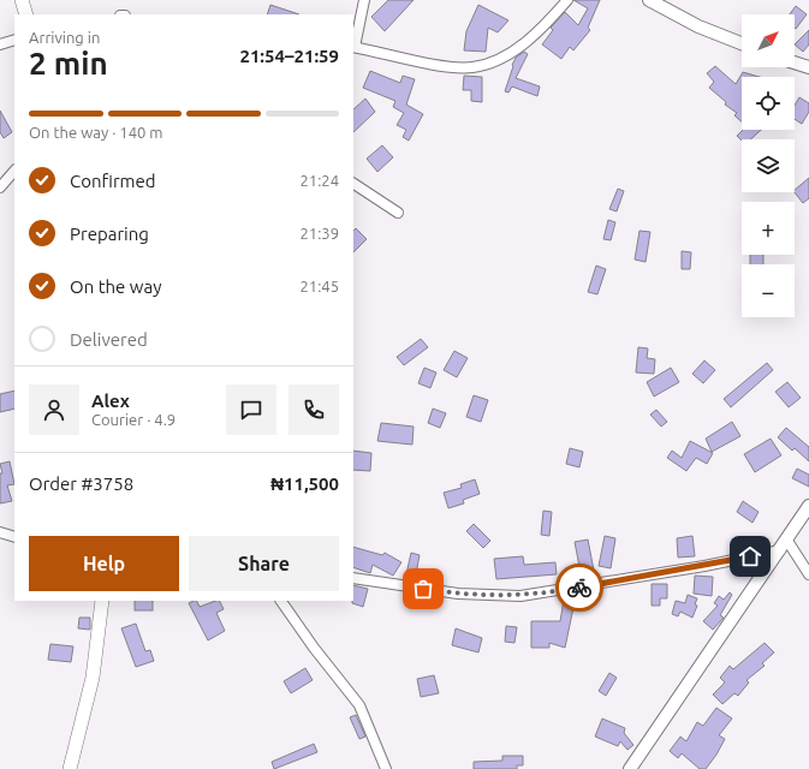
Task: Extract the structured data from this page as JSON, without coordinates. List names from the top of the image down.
{
  "north": "top right",
  "page": {
    "map_buttons": ["+", "−"],
    "heading": ["2 min", "Arriving in", "21:54–21:59"],
    "panel": [
      "Alex",
      "Courier · 4.9",
      "Order #3758",
      "₦11,500"
    ],
    "bar": "On the way · 140 m",
    "list": [
      ["Confirmed", "21:24"],
      ["Preparing", "21:39"],
      ["On the way", "21:45"],
      "Delivered"
    ],
    "buttons": ["Help", "Share"]
  }
}
